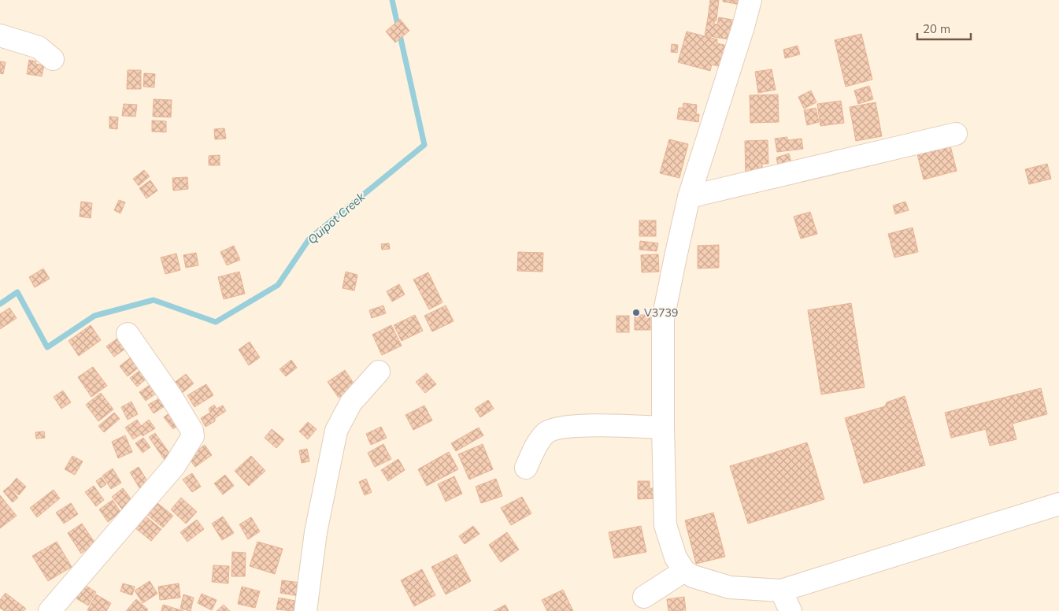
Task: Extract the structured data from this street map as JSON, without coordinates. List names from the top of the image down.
{
  "water": ["Quipot Creek"],
  "places": ["V3739"],
  "scale_bar": "20 m"
}
